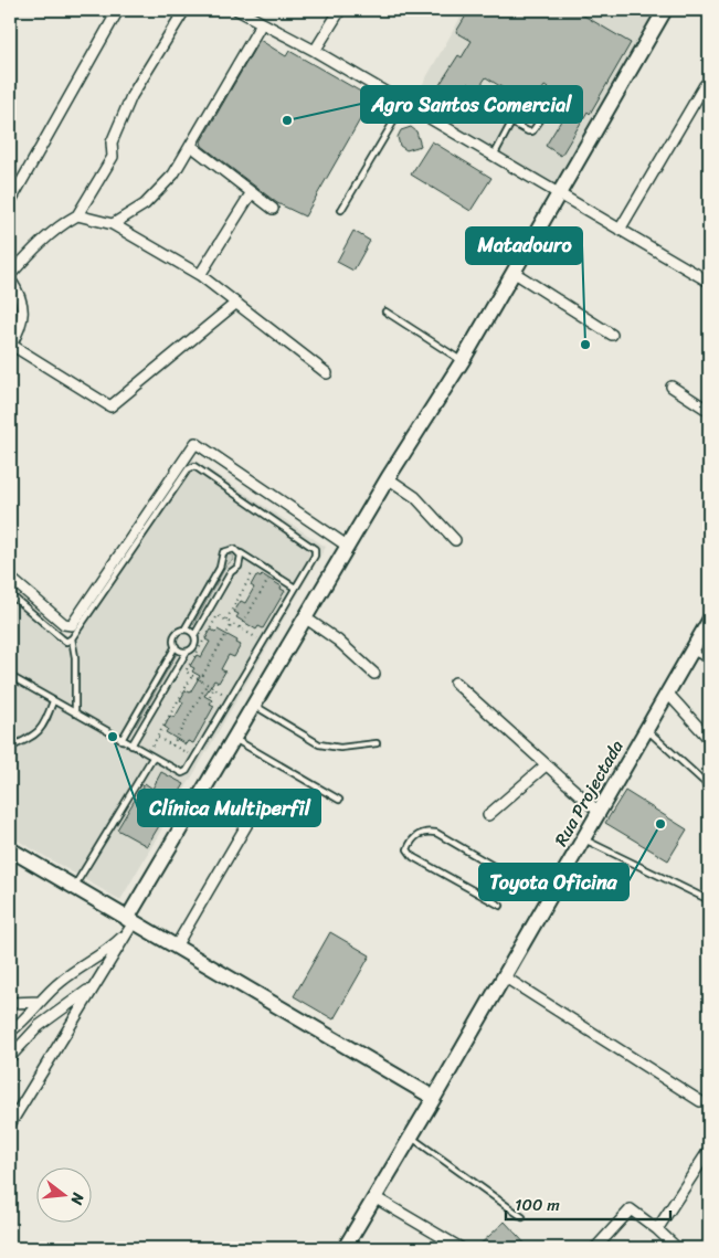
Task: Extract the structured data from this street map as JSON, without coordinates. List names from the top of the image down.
{
  "streets": {
    "street": ["Rua Projectada"]
  },
  "places": [
    "Agro Santos Comercial",
    "Matadouro",
    "Clínica Multiperfil",
    "Toyota Oficina"
  ],
  "scale_bar": "100 m",
  "north": "right"
}
